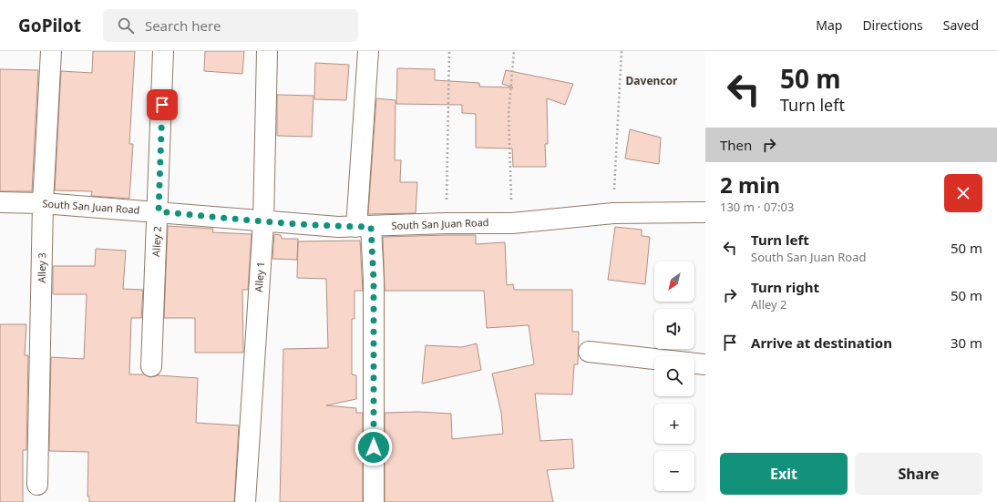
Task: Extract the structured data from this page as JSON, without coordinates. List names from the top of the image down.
{
  "streets": {
    "street": [
      "South San Juan Road",
      "Alley 2",
      "Alley 3",
      "Alley 1"
    ]
  },
  "crossings": [
    ["South San Juan Road", "Alley 2"],
    ["South San Juan Road", "Alley 3"],
    ["South San Juan Road", "Alley 1"]
  ],
  "districts": ["Davencor"],
  "north": "bottom left",
  "page": {
    "header": "GoPilot",
    "search": "Search here",
    "nav": ["Map", "Directions", "Saved"],
    "turn": ["50 m", "Turn left"],
    "then": "Then",
    "heading": ["2 min", "130 m · 07:03"],
    "list": [
      {
        "name": "Turn left",
        "note": "South San Juan Road",
        "value": "50 m"
      },
      {
        "name": "Turn right",
        "note": "Alley 2",
        "value": "50 m"
      },
      {
        "name": "Arrive at destination",
        "value": "30 m"
      }
    ],
    "map_buttons": ["+", "−"],
    "buttons": ["Exit", "Share"]
  }
}
